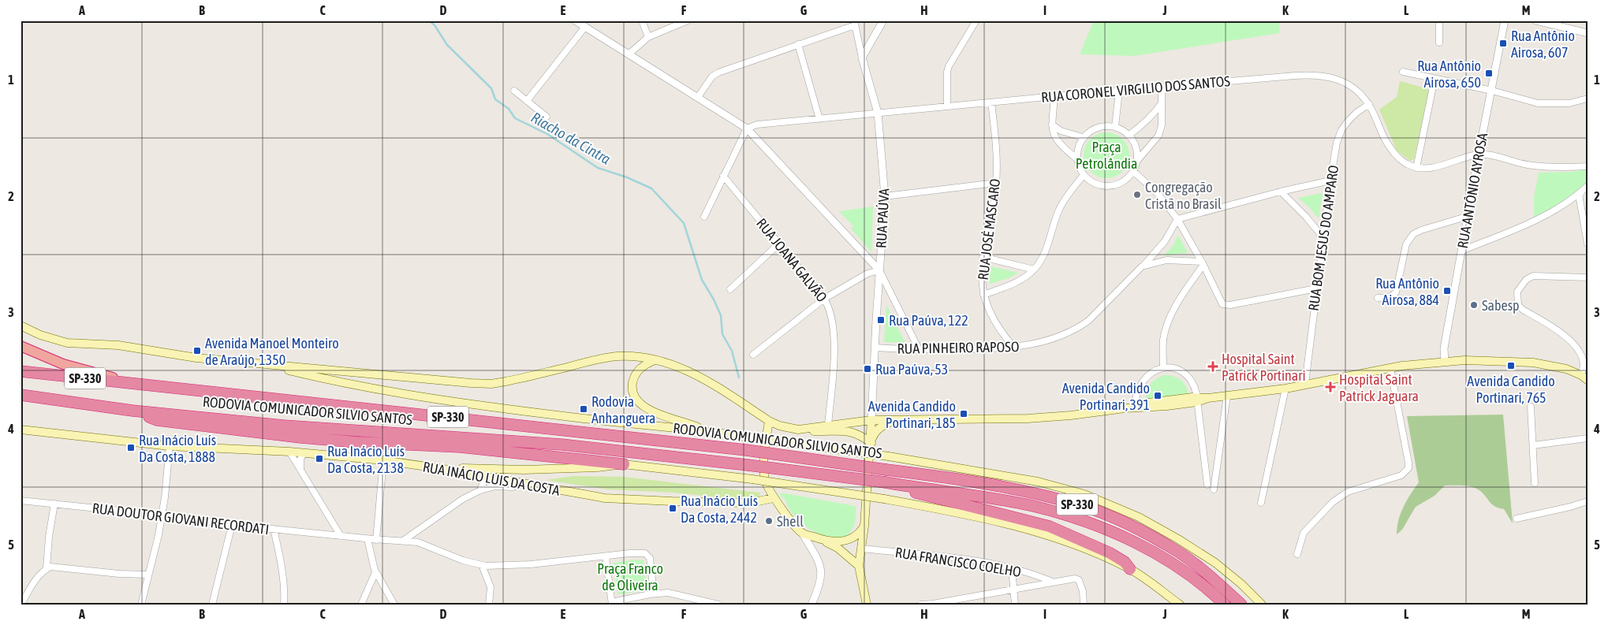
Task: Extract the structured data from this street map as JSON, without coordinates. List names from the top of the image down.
{
  "streets": {
    "highway": ["SP-330", "RODOVIA COMUNICADOR SILVIO SANTOS"],
    "main road": ["RUA INÁCIO LUIS DA COSTA"],
    "street": [
      "RUA CORONEL VIRGILIO DOS SANTOS",
      "RUA ANTÔNIO AYROSA",
      "RUA PAÚVA",
      "RUA JOSÉ MASCARO",
      "RUA BOM JESUS DO AMPARO",
      "RUA JOANA GALVÃO",
      "RUA PINHEIRO RAPOSO",
      "RUA DOUTOR GIOVANI RECORDATI",
      "RUA FRANCISCO COELHO"
    ]
  },
  "crossings": [
    ["RUA CORONEL VIRGILIO DOS SANTOS", "RUA PAÚVA"],
    ["RUA CORONEL VIRGILIO DOS SANTOS", "RUA JOSÉ MASCARO"],
    ["RUA CORONEL VIRGILIO DOS SANTOS", "RUA BOM JESUS DO AMPARO"],
    ["RUA PAÚVA", "RUA PINHEIRO RAPOSO"],
    ["RUA JOSÉ MASCARO", "RUA PINHEIRO RAPOSO"]
  ],
  "water": ["Riacho da Cintra"],
  "parks": ["Praça Petrolândia", "Praça Franco de Oliveira"],
  "places": {
    "transit": [
      "Rua Antônio Airosa, 607",
      "Rua Antônio Airosa, 650",
      "Rua Antônio Airosa, 884",
      "Rua Paúva, 122",
      "Avenida Manoel Monteiro de Araújo, 1350",
      "Avenida Candido Portinari, 765",
      "Rua Paúva, 53",
      "Avenida Candido Portinari, 391",
      "Rodovia Anhanguera",
      "Avenida Candido Portinari, 185",
      "Rua Inácio Luís Da Costa, 1888",
      "Rua Inácio Luís Da Costa, 2138",
      "Rua Inácio Luís Da Costa, 2442"
    ],
    "other": ["Congregação Cristã no Brasil", "Sabesp", "Shell"],
    "health": ["Hospital Saint Patrick Portinari", "Hospital Saint Patrick Jaguara"]
  },
  "grid": {
    "columns": [
      "A",
      "B",
      "C",
      "D",
      "E",
      "F",
      "G",
      "H",
      "I",
      "J",
      "K",
      "L",
      "M"
    ],
    "rows": [
      "1",
      "2",
      "3",
      "4",
      "5"
    ]
  }
}
